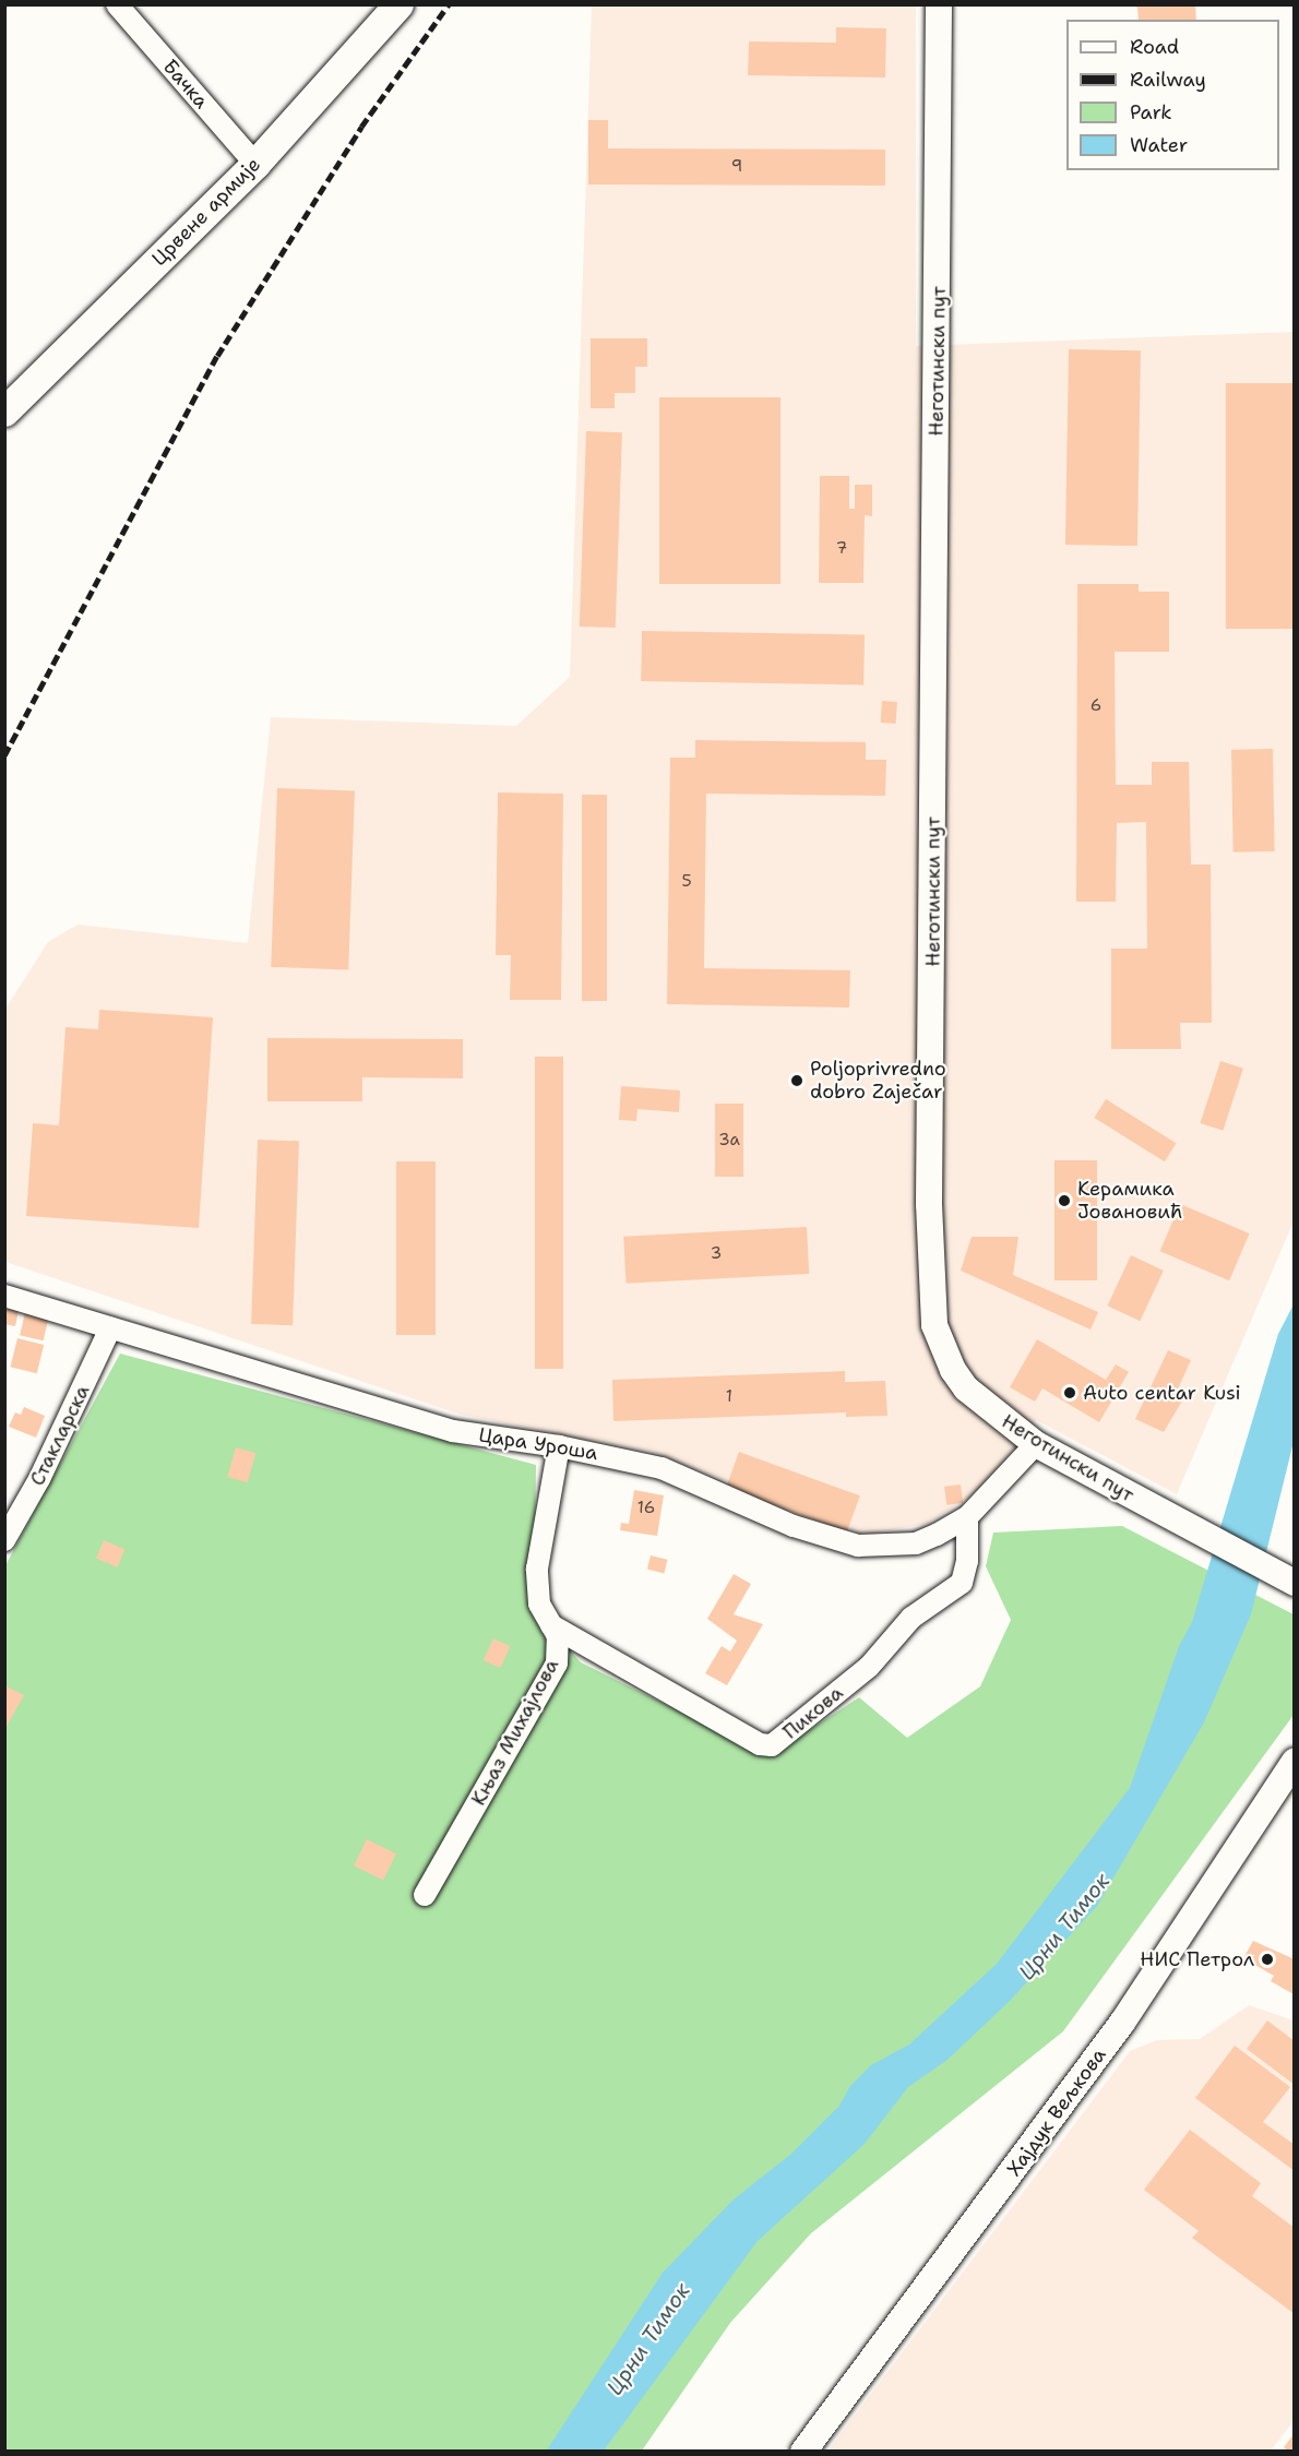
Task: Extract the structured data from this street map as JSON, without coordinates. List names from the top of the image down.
{
  "streets": {
    "main road": ["Црвене армије"],
    "street": [
      "Бачка",
      "Неготински пут",
      "Стакларска",
      "Цара Уроша",
      "Пикова",
      "Књаз Михајлова",
      "Хајдук Вељкова"
    ]
  },
  "crossings": [
    ["Бачка", "Црвене армије"],
    ["Неготински пут", "Цара Уроша"],
    ["Стакларска", "Цара Уроша"],
    ["Цара Уроша", "Пикова"],
    ["Цара Уроша", "Књаз Михајлова"],
    ["Пикова", "Књаз Михајлова"]
  ],
  "water": ["Црни Тимок"],
  "places": [
    "Poljoprivredno dobro Zaječar",
    "Керамика Јовановић",
    "Auto centar Kusi",
    "НИС Петрол"
  ],
  "house_numbers": [
    "9",
    "7",
    "6",
    "5",
    "3a",
    "3",
    "1",
    "16"
  ],
  "legend": [
    "Road",
    "Railway",
    "Park",
    "Water"
  ]
}
